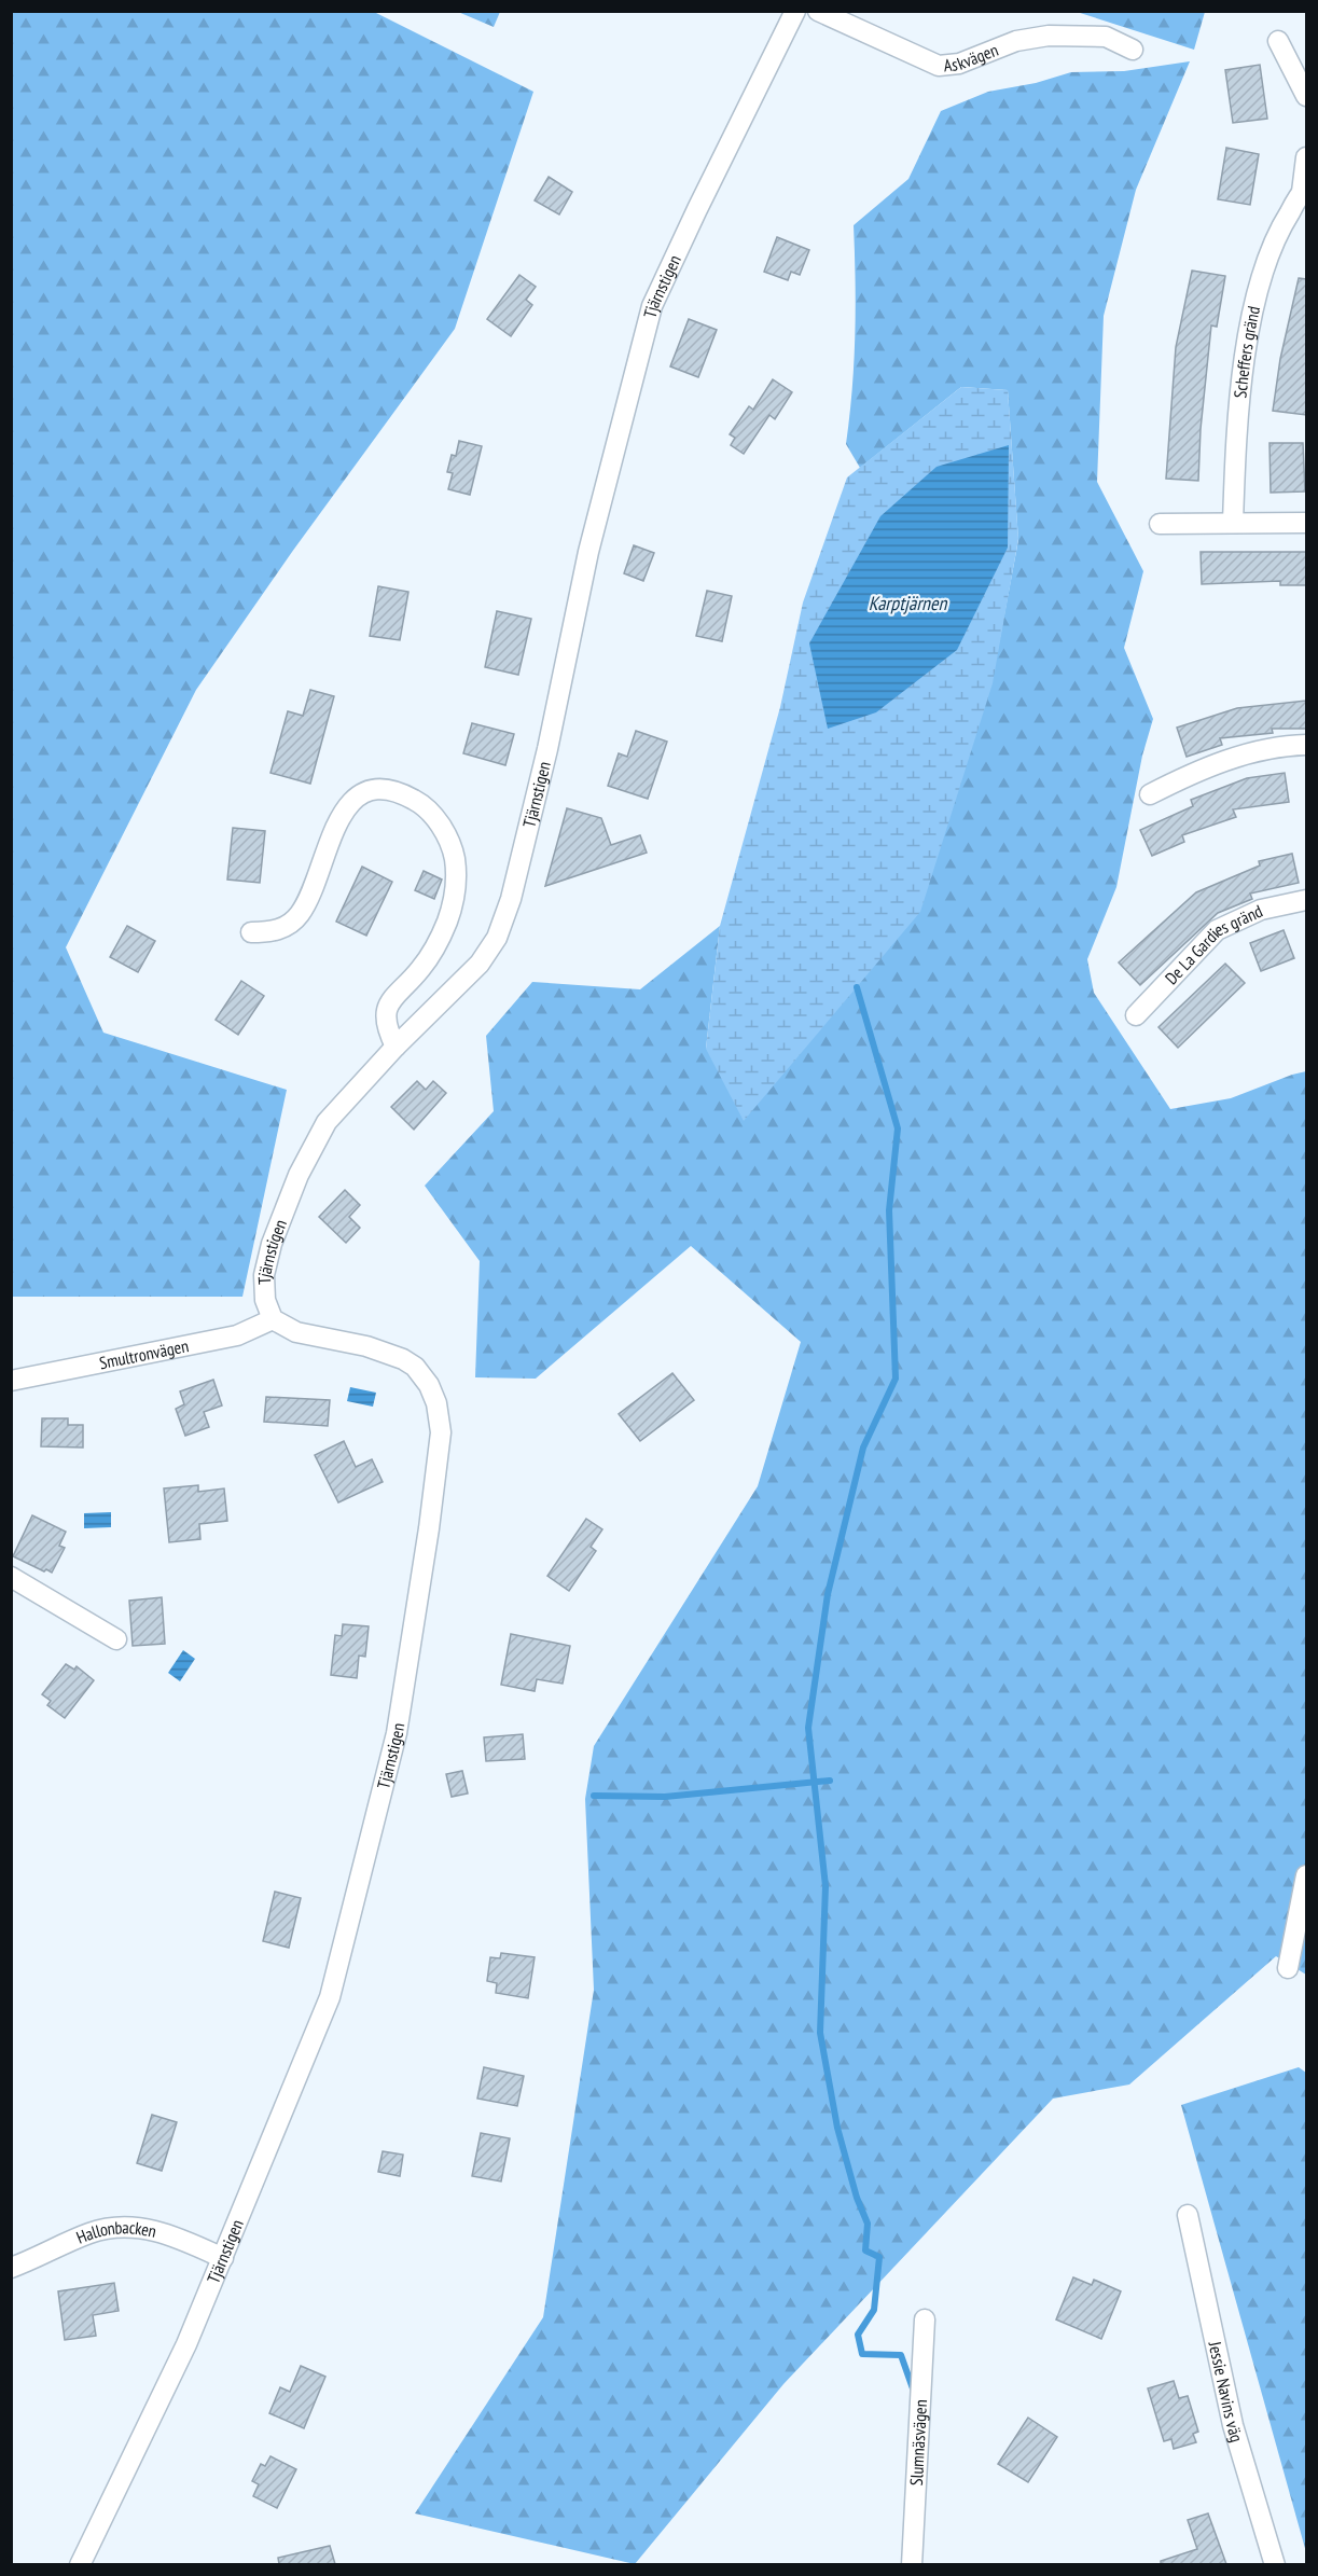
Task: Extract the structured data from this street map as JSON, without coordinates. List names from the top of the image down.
{
  "streets": {
    "street": [
      "Askvägen",
      "Tjärnstigen",
      "Scheffers gränd",
      "De La Gardies gränd",
      "Smultronvägen",
      "Hallonbacken",
      "Jessie Navins väg",
      "Slumnäsvägen"
    ]
  },
  "crossings": [
    ["Tjärnstigen", "Smultronvägen"],
    ["Tjärnstigen", "Hallonbacken"]
  ],
  "water": ["Karptjärnen"]
}
